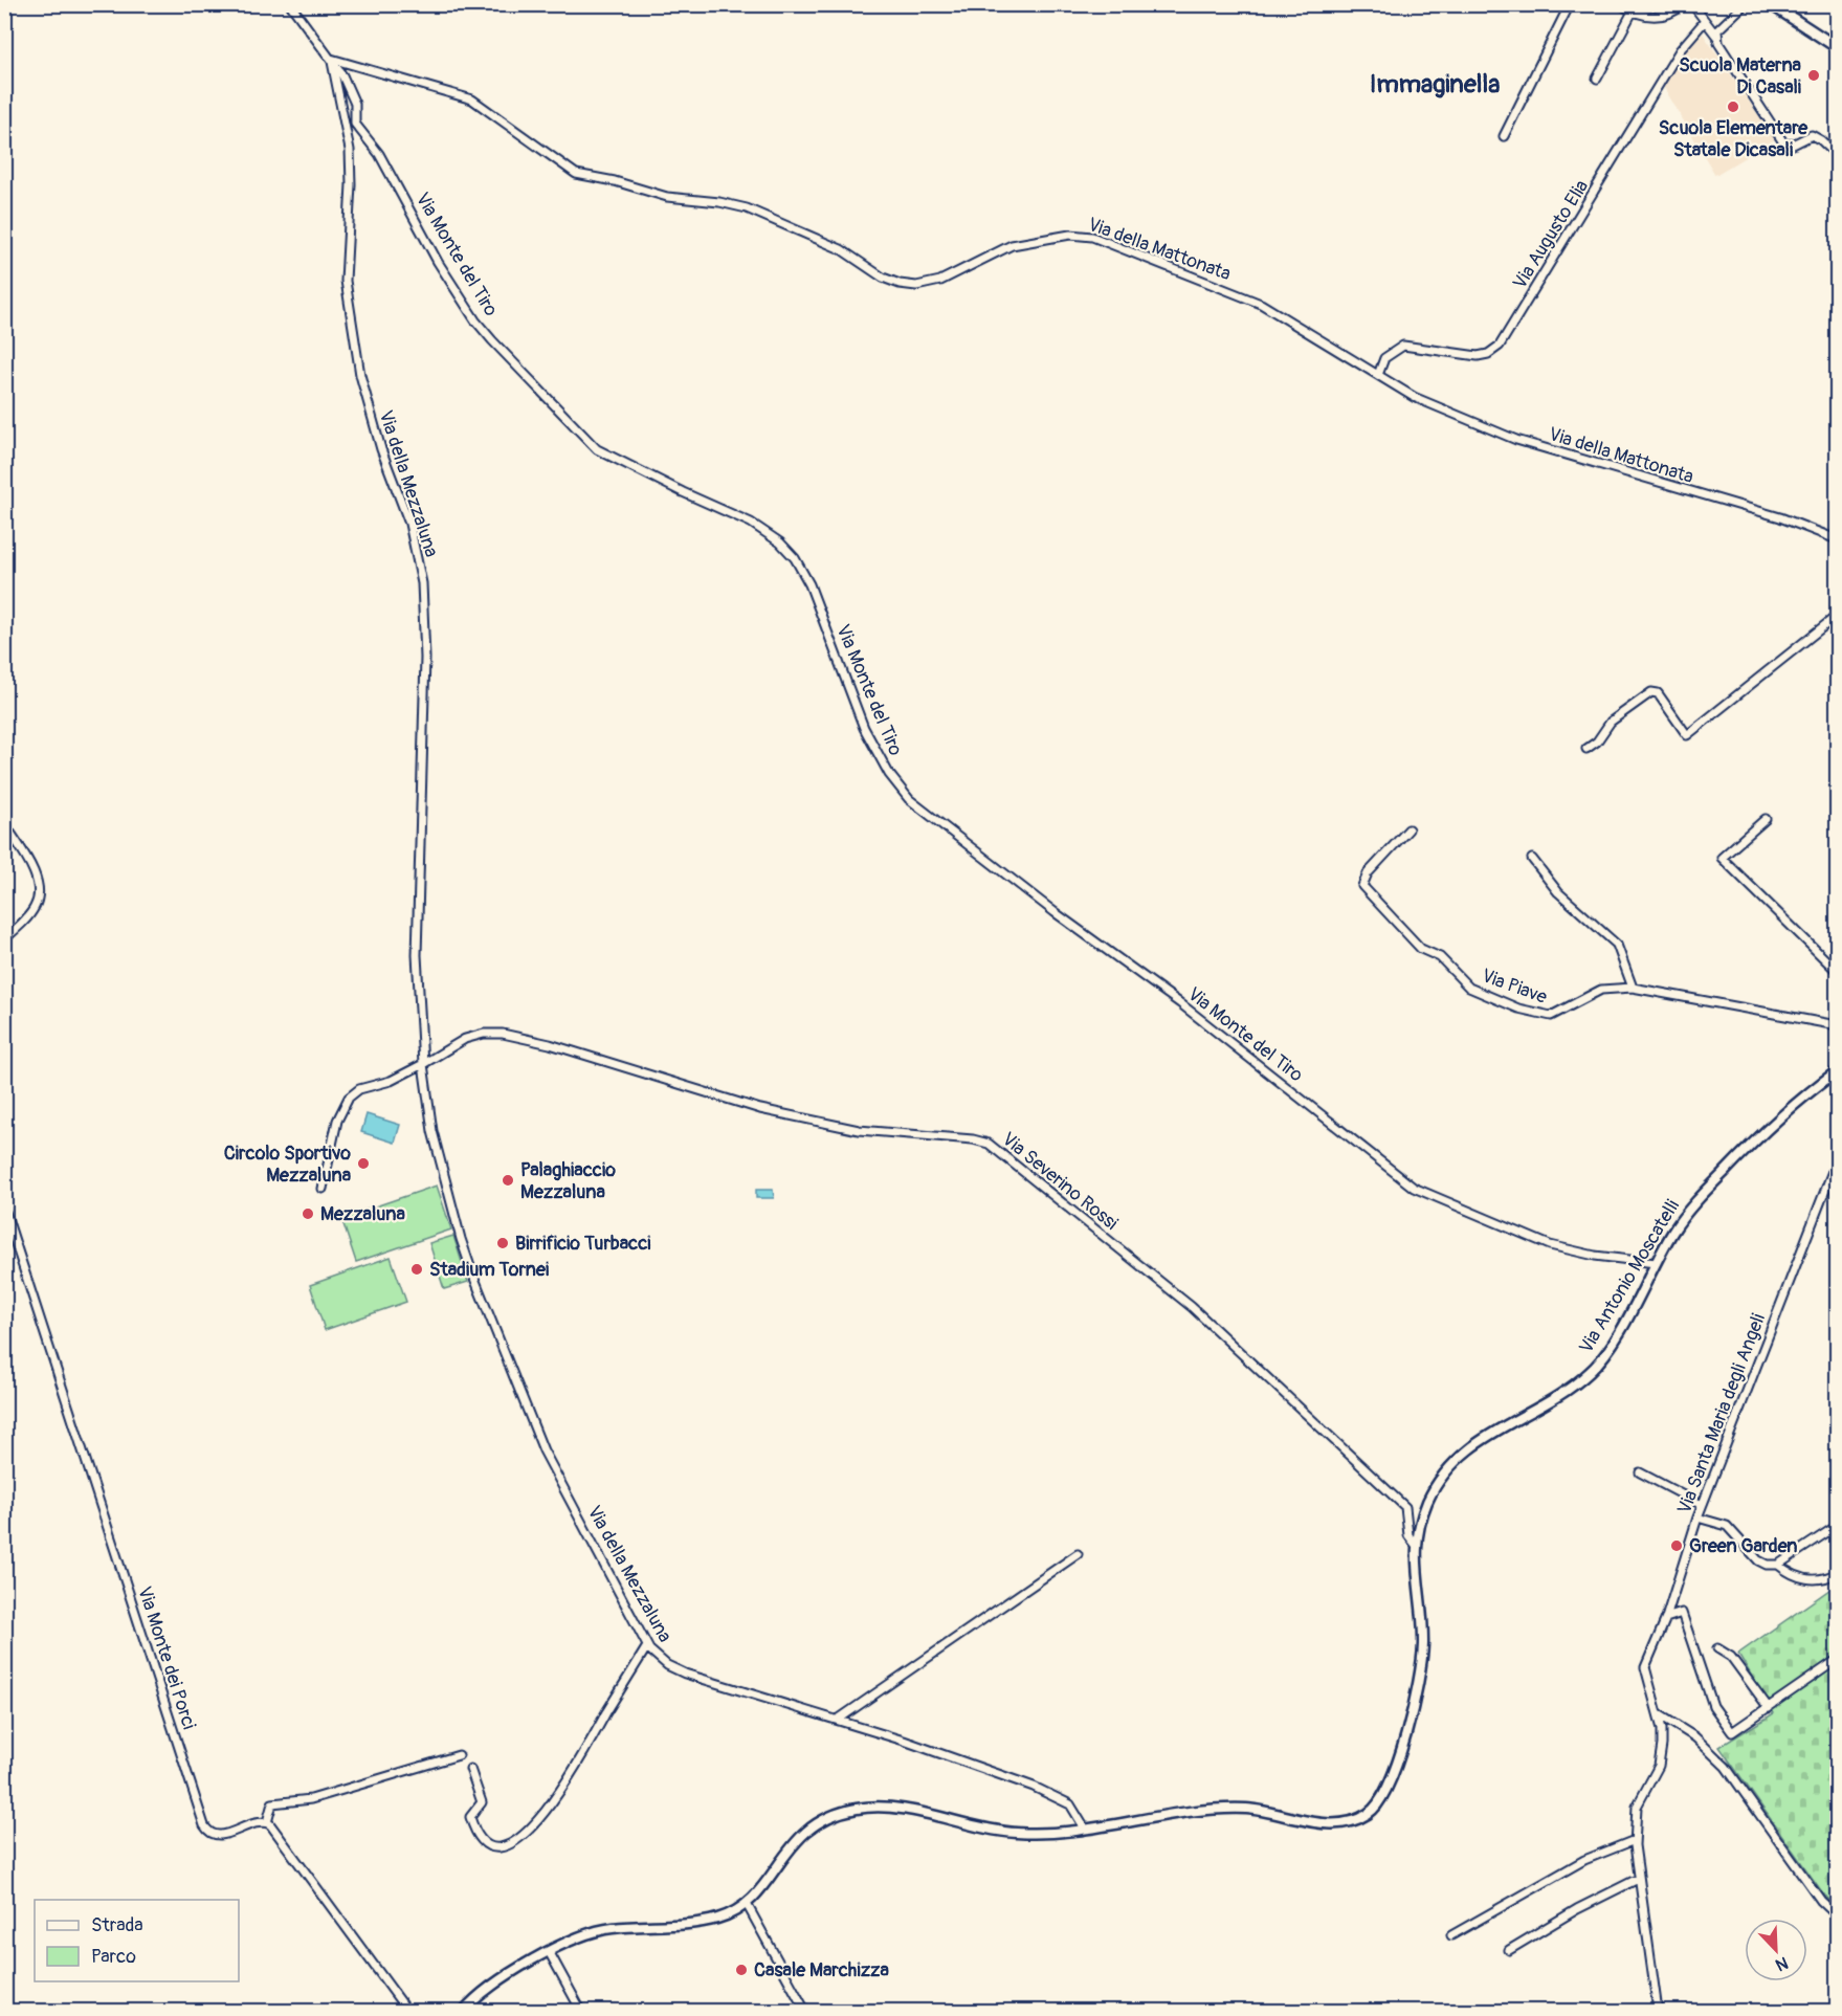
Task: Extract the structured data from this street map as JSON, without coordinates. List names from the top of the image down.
{
  "streets": {
    "street": [
      "Via Augusto Elia",
      "Via della Mattonata",
      "Via Monte del Tiro",
      "Via della Mezzaluna",
      "Via Piave",
      "Via Severino Rossi",
      "Via Antonio Moscatelli",
      "Via Santa Maria degli Angeli",
      "Via Monte dei Porci"
    ]
  },
  "crossings": [
    ["Via Augusto Elia", "Via della Mattonata"],
    ["Via della Mattonata", "Via Monte del Tiro"],
    ["Via della Mattonata", "Via della Mezzaluna"],
    ["Via Monte del Tiro", "Via della Mezzaluna"],
    ["Via Monte del Tiro", "Via Antonio Moscatelli"],
    ["Via della Mezzaluna", "Via Severino Rossi"],
    ["Via della Mezzaluna", "Via Antonio Moscatelli"],
    ["Via Severino Rossi", "Via Antonio Moscatelli"]
  ],
  "districts": ["Immaginella"],
  "places": [
    "Scuola Materna Di Casali",
    "Scuola Elementare Statale Dicasali",
    "Circolo Sportivo Mezzaluna",
    "Palaghiaccio Mezzaluna",
    "Mezzaluna",
    "Birrificio Turbacci",
    "Stadium Tornei",
    "Green Garden",
    "Casale Marchizza"
  ],
  "legend": ["Strada", "Parco"],
  "north": "bottom right"
}
